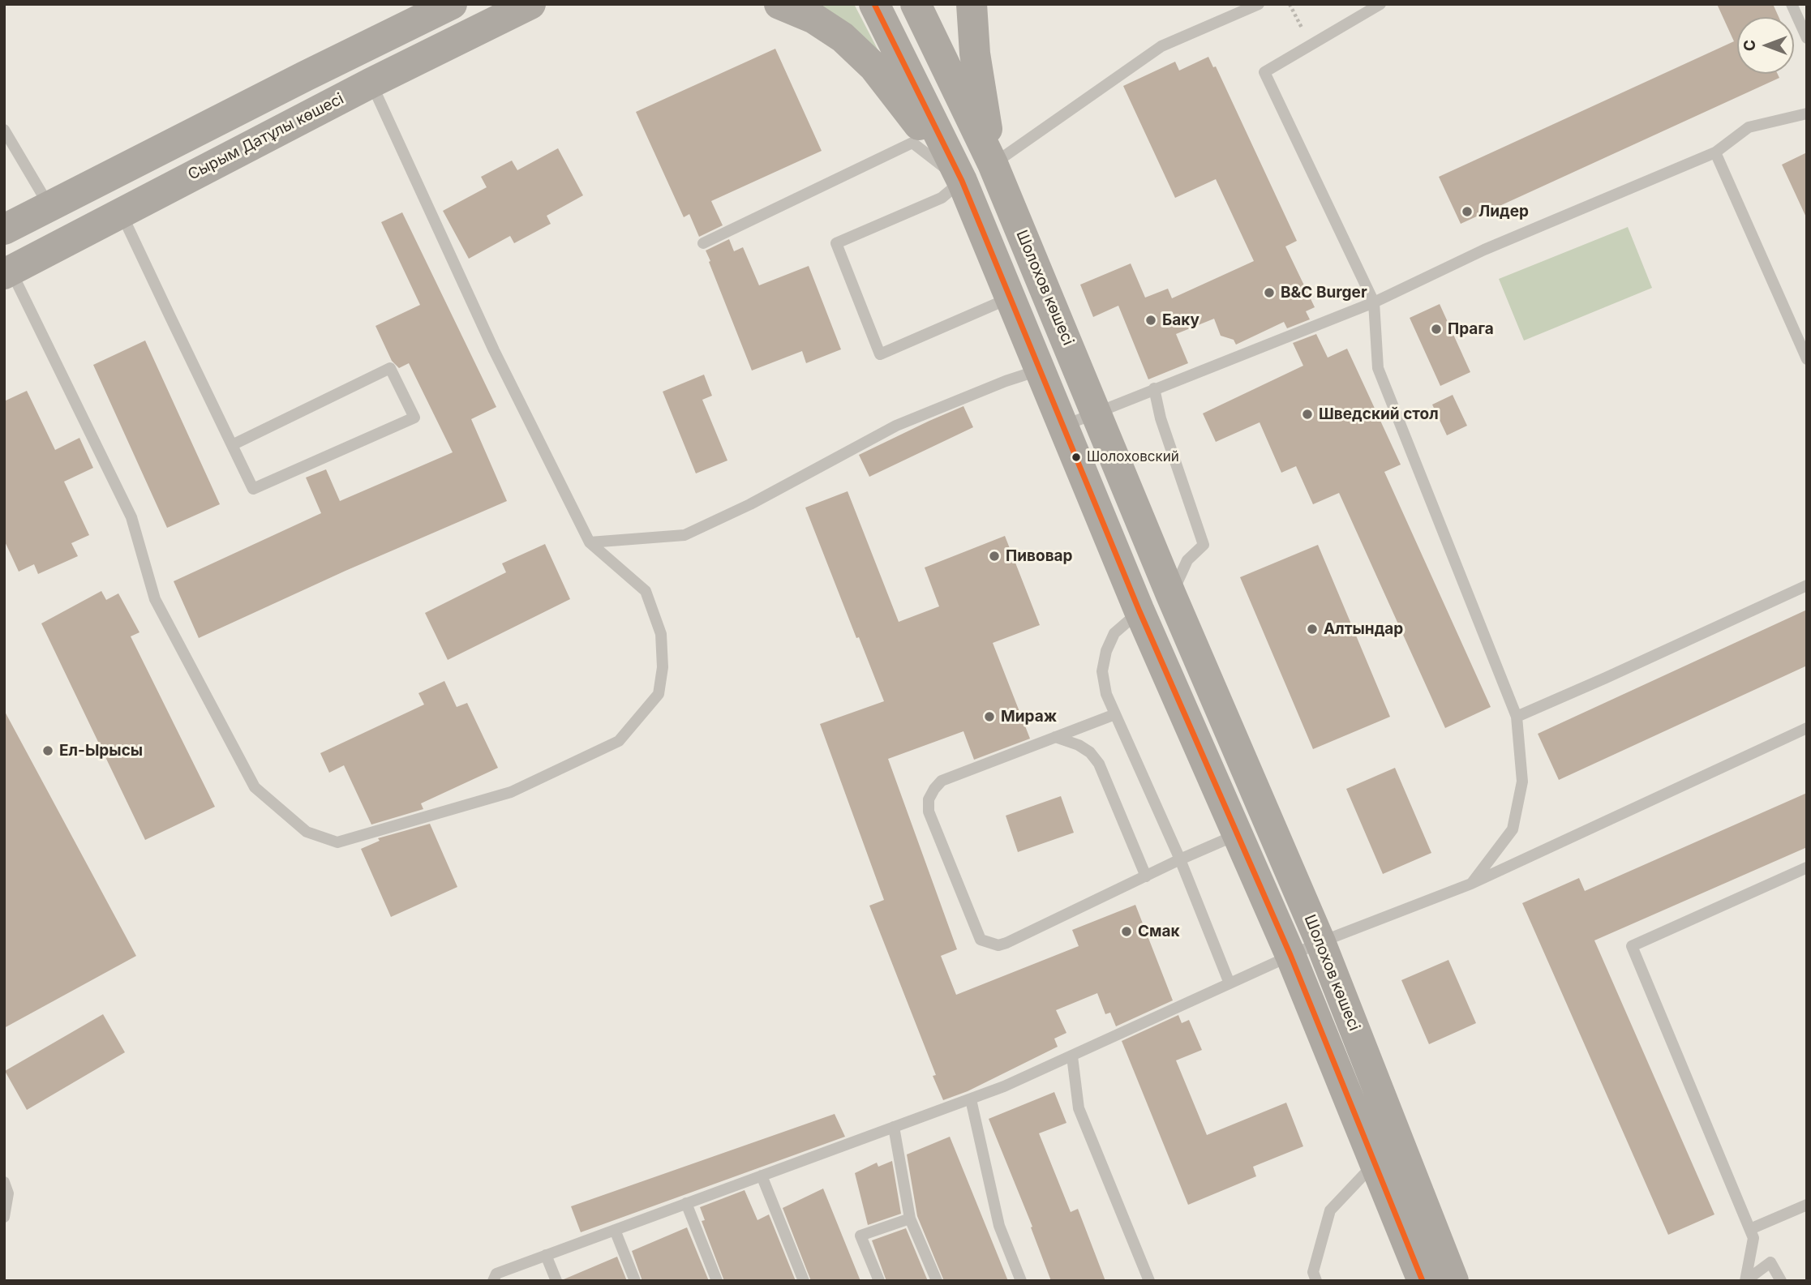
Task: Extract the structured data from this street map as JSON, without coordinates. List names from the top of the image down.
{
  "streets": {
    "highway": ["Сырым Датұлы көшесі", "Шолохов көшесі"]
  },
  "places": [
    "Лидер",
    "B&C Burger",
    "Баку",
    "Прага",
    "Шведский стол",
    "Шолоховский",
    "Пивовар",
    "Алтындар",
    "Мираж",
    "Ел-Ырысы",
    "Смак"
  ],
  "north": "left"
}
